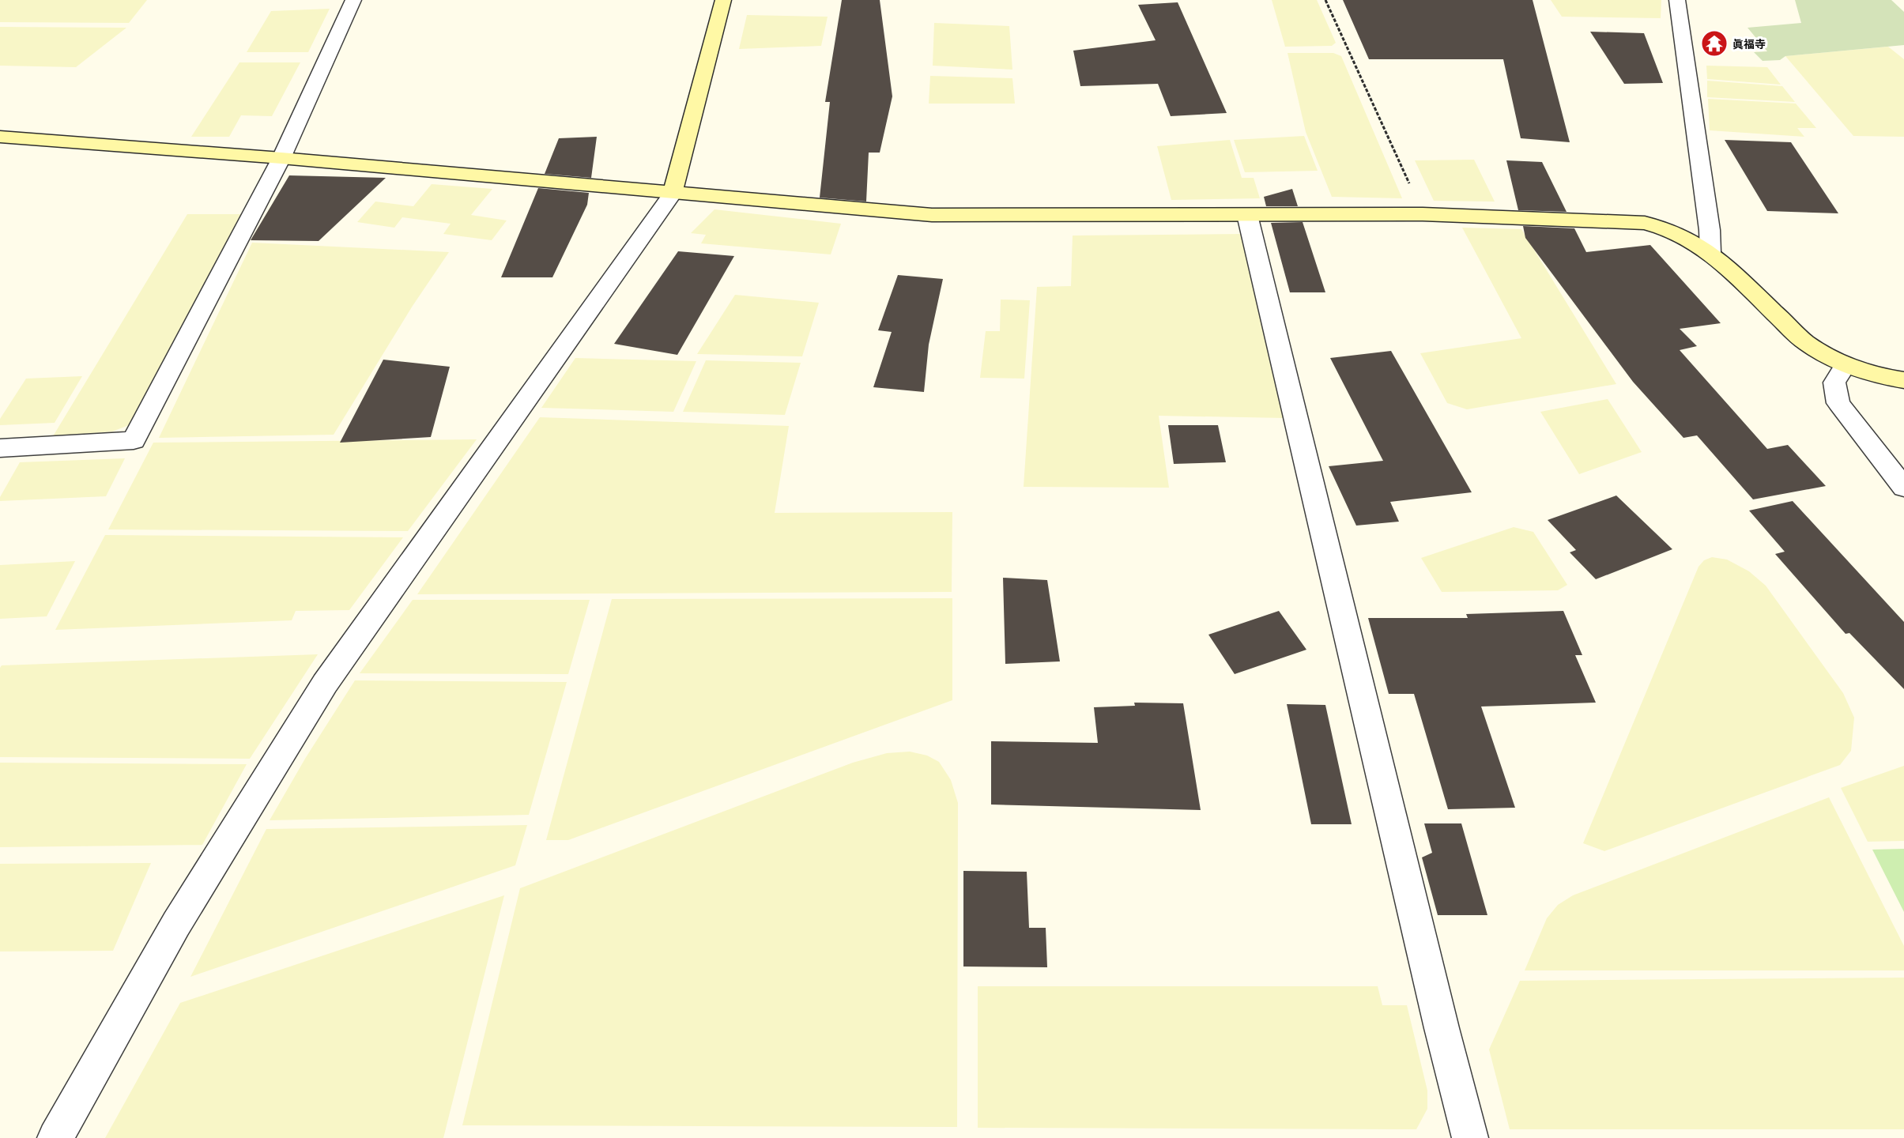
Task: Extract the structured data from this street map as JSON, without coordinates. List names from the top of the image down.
{
  "places": {
    "temple": ["眞福寺"]
  }
}
